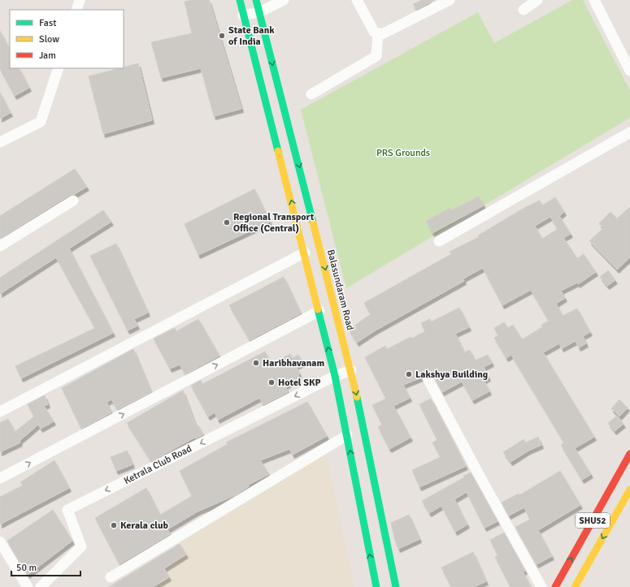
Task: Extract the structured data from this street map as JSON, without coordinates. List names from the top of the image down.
{
  "streets": {
    "main road": ["Balasundaram Road", "SHU52"],
    "street": ["Ketrala Club Road"]
  },
  "parks": ["PRS Grounds"],
  "places": [
    "State Bank of India",
    "Regional Transport Office (Central)",
    "Haribhavanam",
    "Lakshya Building",
    "Hotel SKP",
    "Kerala club"
  ],
  "legend": ["Fast", "Slow", "Jam"],
  "scale_bar": "50 m"
}
